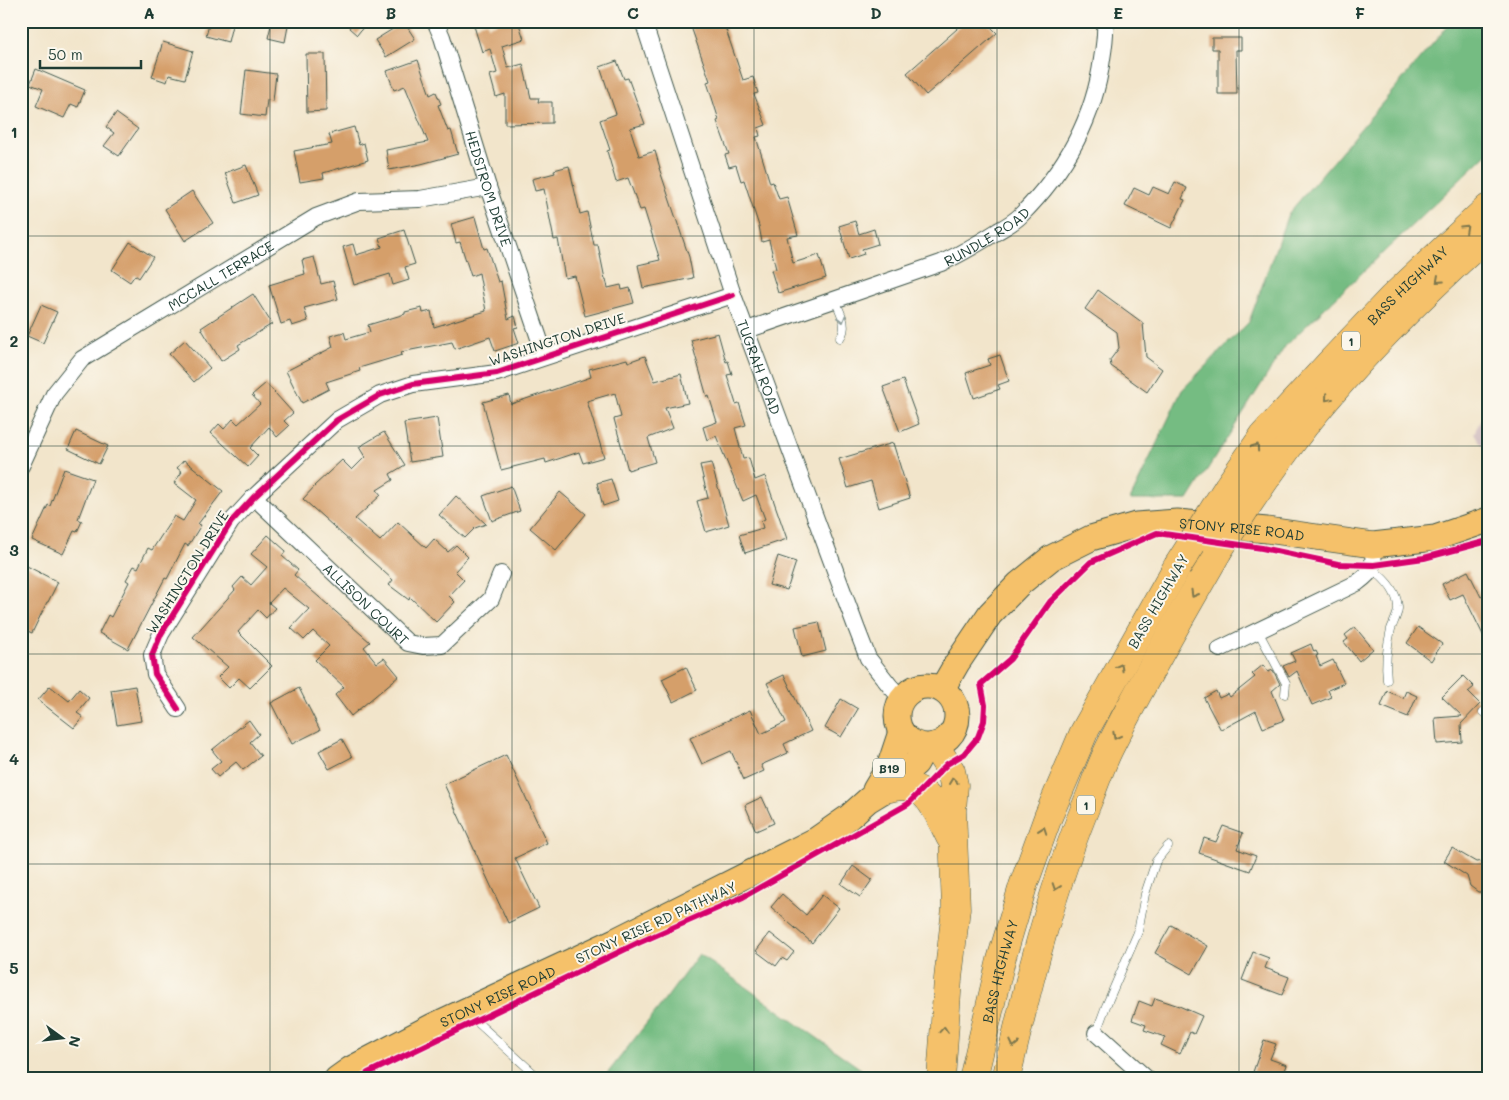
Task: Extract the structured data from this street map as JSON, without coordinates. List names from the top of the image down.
{
  "streets": {
    "highway": ["BASS HIGHWAY", "1"],
    "main road": ["STONY RISE ROAD", "B19"],
    "street": [
      "HEDSTROM DRIVE",
      "RUNDLE ROAD",
      "MCCALL TERRACE",
      "WASHINGTON DRIVE",
      "TUGRAH ROAD",
      "ALLISON COURT"
    ],
    "cycle path": ["STONY RISE RD PATHWAY"]
  },
  "crossings": [
    ["HEDSTROM DRIVE", "MCCALL TERRACE"],
    ["HEDSTROM DRIVE", "WASHINGTON DRIVE"],
    ["RUNDLE ROAD", "TUGRAH ROAD"],
    ["WASHINGTON DRIVE", "TUGRAH ROAD"],
    ["WASHINGTON DRIVE", "ALLISON COURT"],
    ["TUGRAH ROAD", "STONY RISE ROAD"],
    ["TUGRAH ROAD", "B19"],
    ["STONY RISE ROAD", "B19"]
  ],
  "scale_bar": "50 m",
  "north": "right",
  "grid": {
    "columns": [
      "A",
      "B",
      "C",
      "D",
      "E",
      "F"
    ],
    "rows": [
      "1",
      "2",
      "3",
      "4",
      "5"
    ]
  }
}
